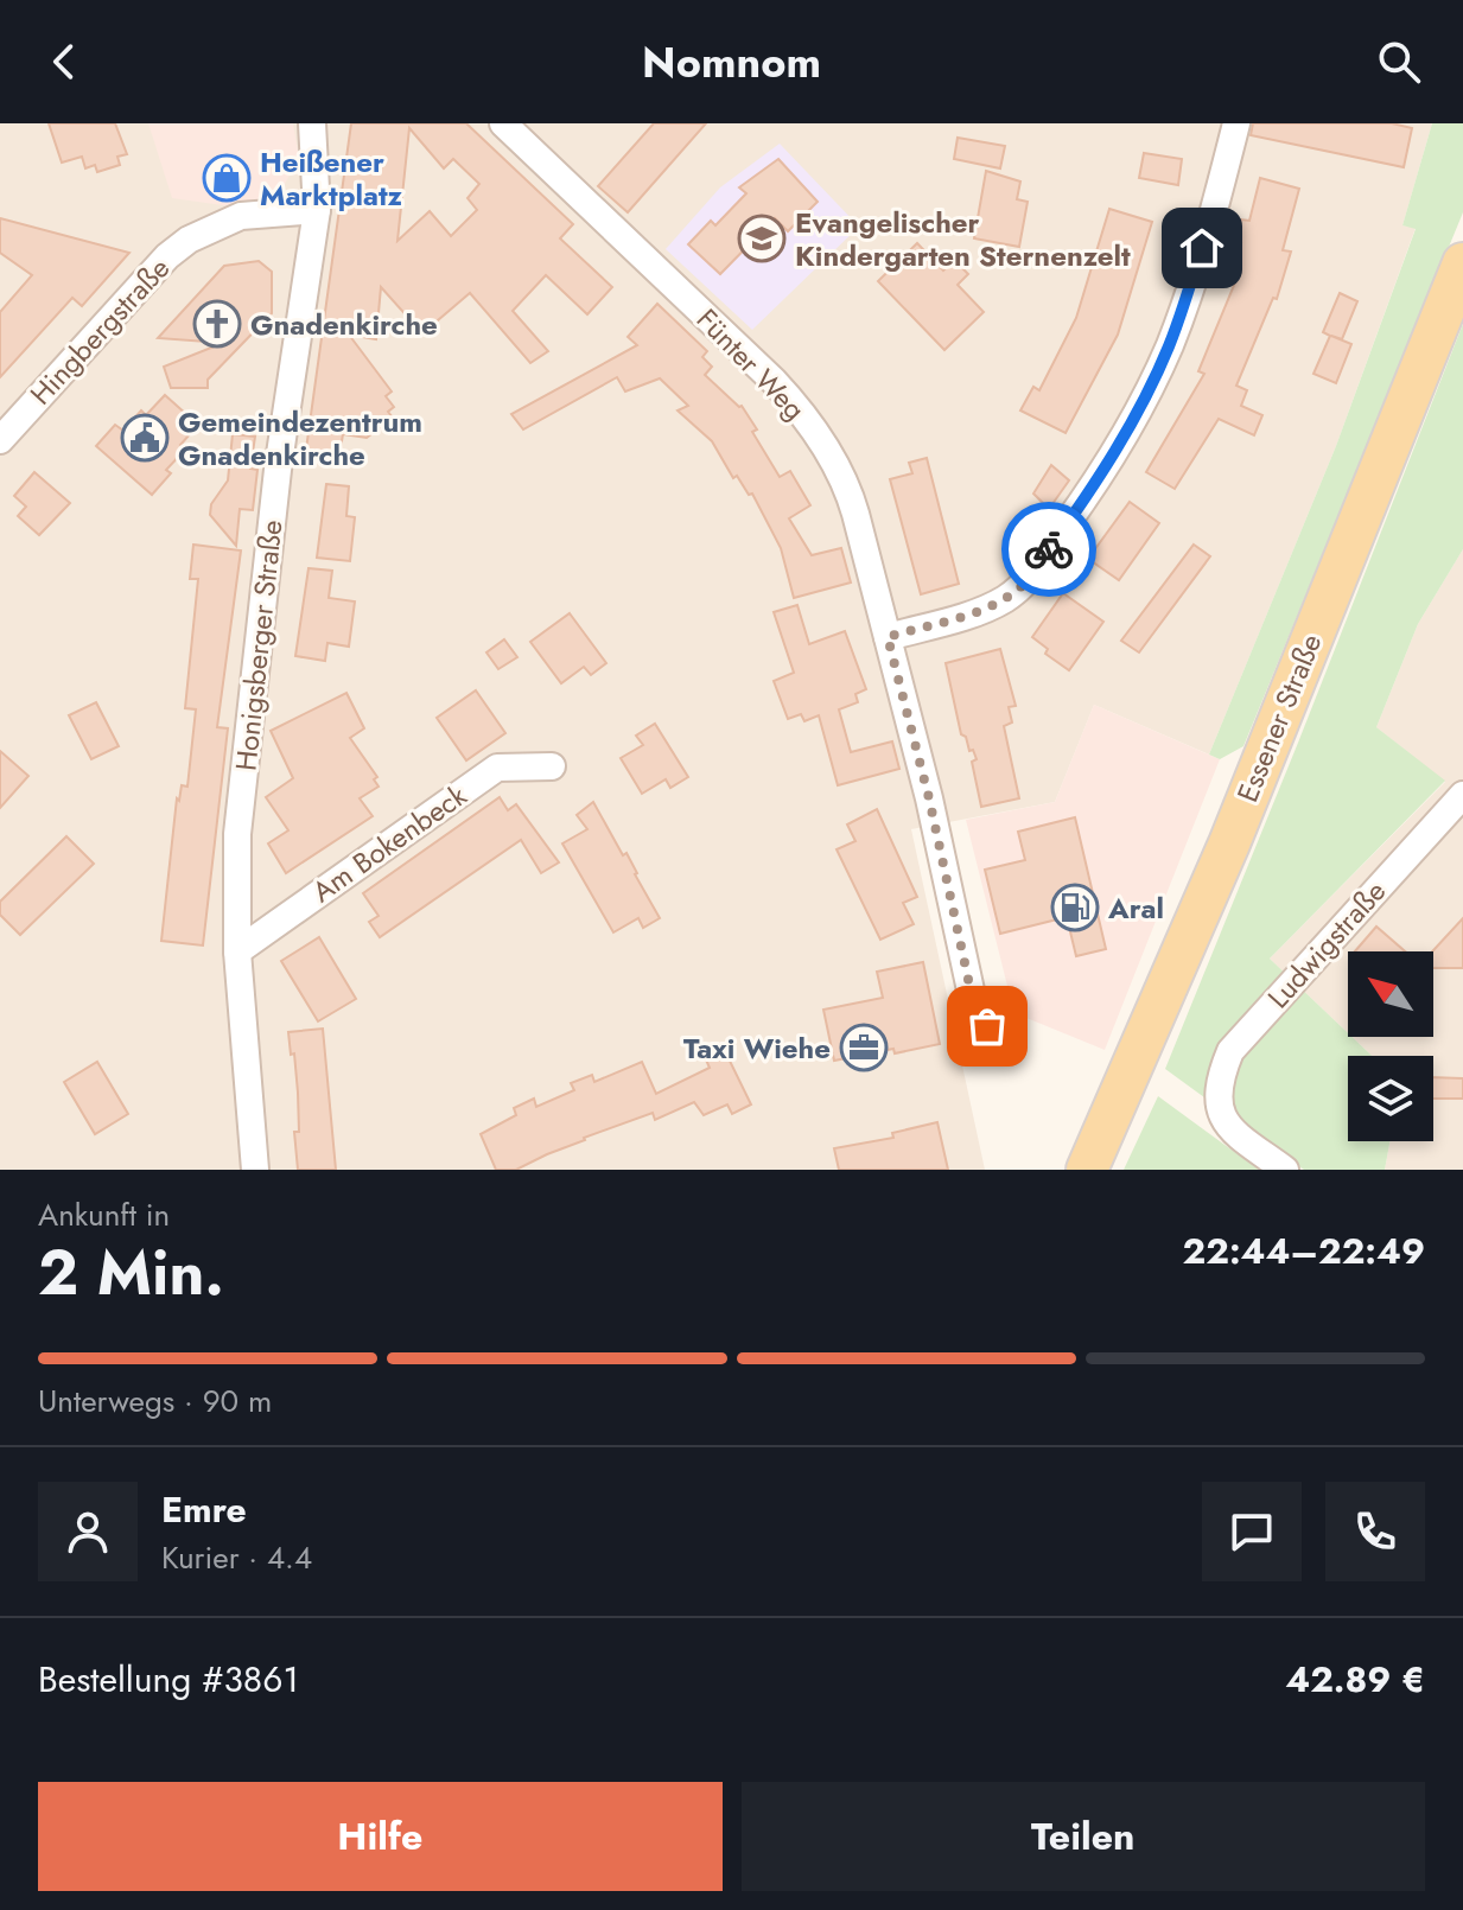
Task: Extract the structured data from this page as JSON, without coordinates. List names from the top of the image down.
{
  "streets": {
    "main road": ["Essener Straße"],
    "street": [
      "Hingbergstraße",
      "Fünter Weg",
      "Honigsberger Straße",
      "Am Bokenbeck",
      "Ludwigstraße"
    ]
  },
  "crossings": [
    ["Hingbergstraße", "Honigsberger Straße"],
    ["Honigsberger Straße", "Am Bokenbeck"]
  ],
  "places": {
    "shop": ["Heißener Marktplatz"],
    "school or university": ["Evangelischer Kindergarten Sternenzelt"],
    "church": ["Gnadenkirche"],
    "public building": ["Gemeindezentrum Gnadenkirche"],
    "fuel station": ["Aral"],
    "office": ["Taxi Wiehe"]
  },
  "north": "top left",
  "page": {
    "header": "Nomnom",
    "heading": ["2 Min.", "Ankunft in", "22:44–22:49"],
    "panel": [
      "Emre",
      "Kurier · 4.4",
      "Bestellung #3861",
      "42.89 €"
    ],
    "bar": "Unterwegs · 90 m",
    "buttons": ["Hilfe", "Teilen"]
  }
}
